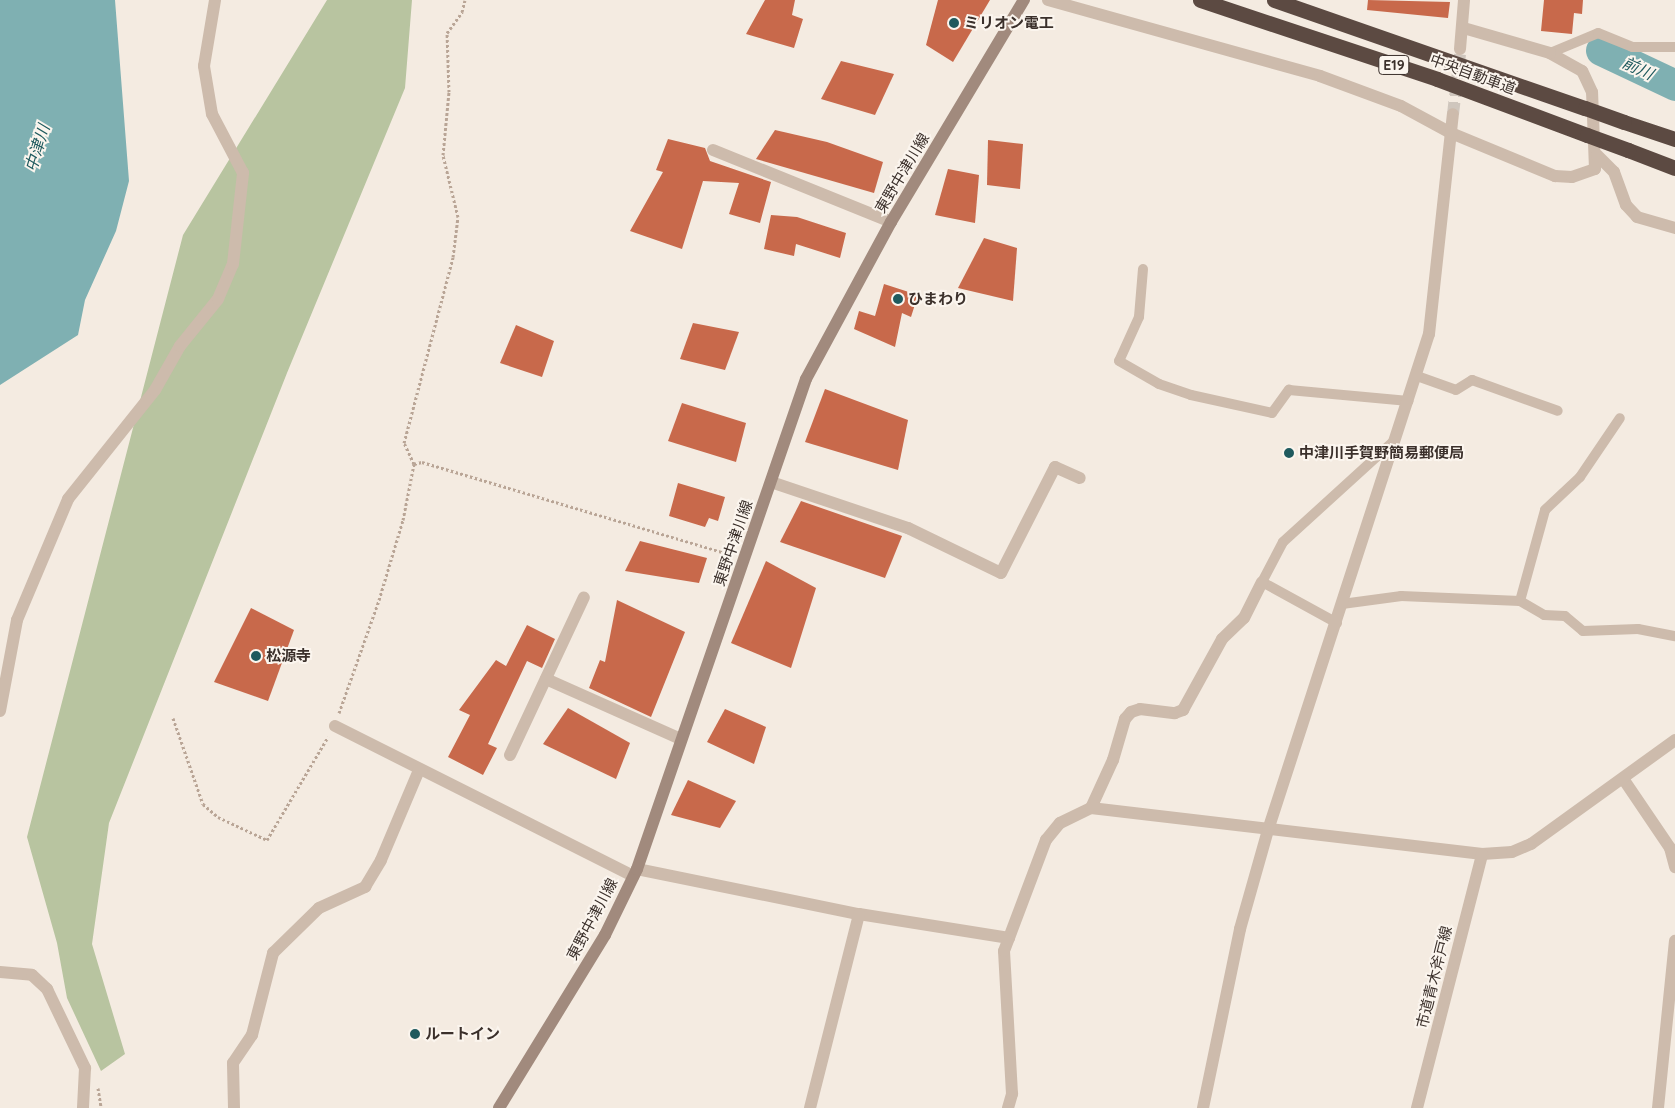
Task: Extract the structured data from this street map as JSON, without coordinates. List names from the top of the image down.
{
  "streets": {
    "highway": ["E19", "中央自動車道"],
    "main road": ["東野中津川線"],
    "street": ["市道青木斧戸線"]
  },
  "water": ["前川", "中津川"],
  "places": [
    "ミリオン電工",
    "ひまわり",
    "中津川手賀野簡易郵便局",
    "松源寺",
    "ルートイン"
  ]
}
